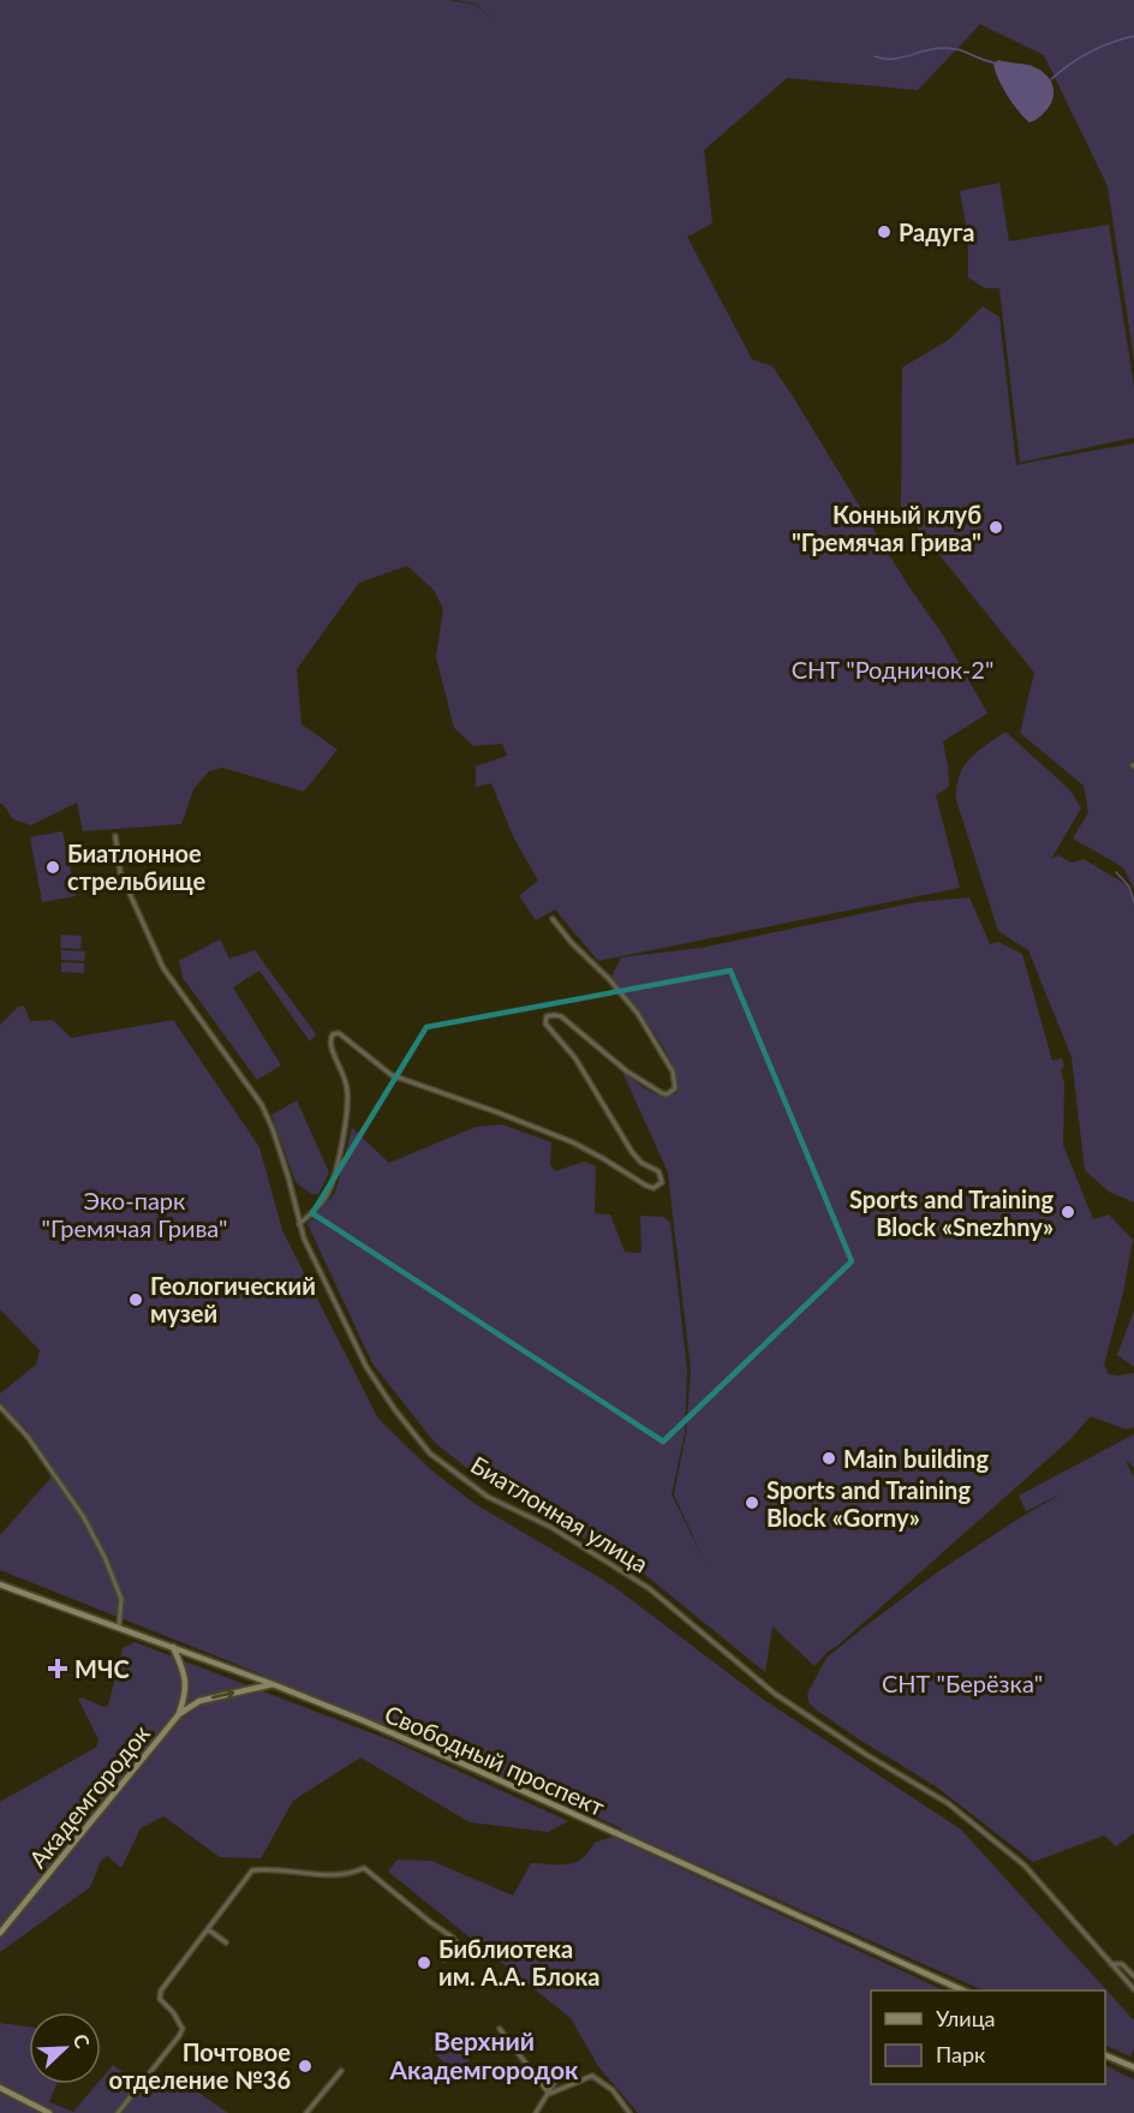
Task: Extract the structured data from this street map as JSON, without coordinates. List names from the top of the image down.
{
  "streets": {
    "main road": ["Свободный проспект", "Академгородок"],
    "street": ["Биатлонная улица"]
  },
  "districts": ["Верхний Академгородок"],
  "parks": ["СНТ \"Родничок-2\"", "Эко-парк \"Гремячая Грива\"", "СНТ \"Берёзка\""],
  "places": {
    "other": [
      "Радуга",
      "Конный клуб \"Гремячая Грива\"",
      "Биатлонное стрельбище",
      "Sports and Training Block «Snezhny»",
      "Геологический музей",
      "Main building",
      "Sports and Training Block «Gorny»",
      "Библиотека им. А.А. Блока",
      "Почтовое отделение №36"
    ],
    "health": ["МЧС"]
  },
  "legend": ["Улица", "Парк"],
  "north": "top right"
}
